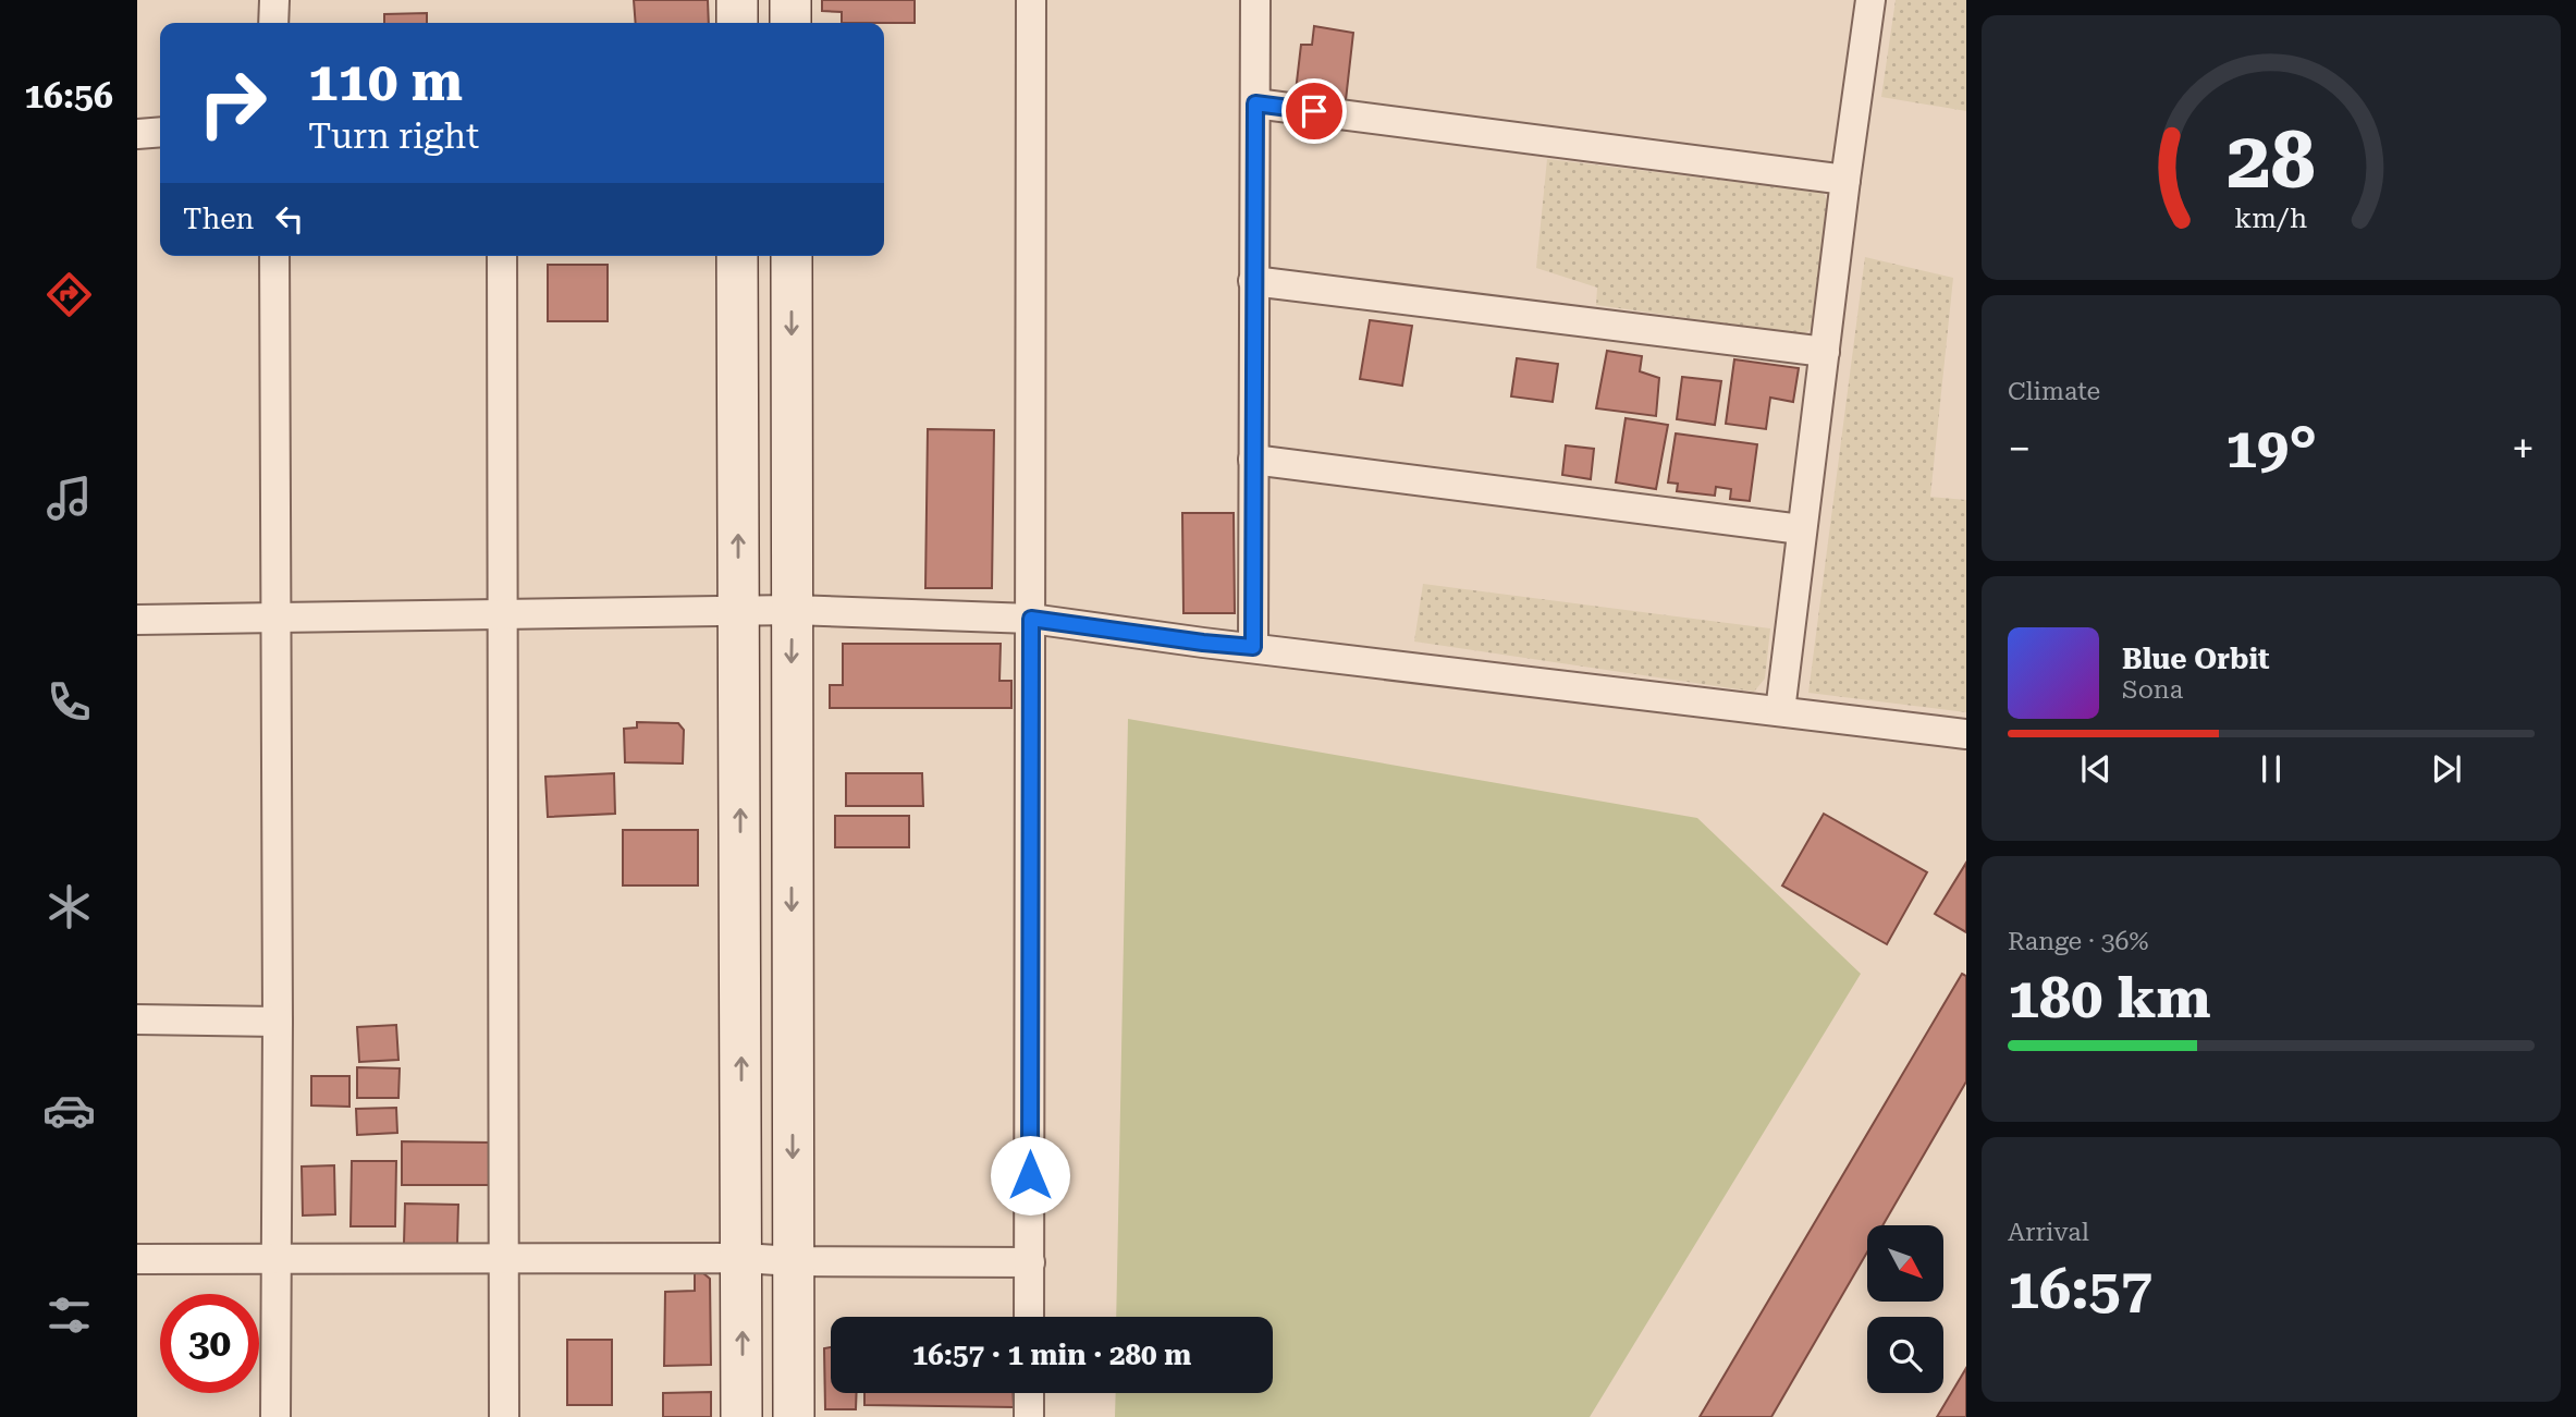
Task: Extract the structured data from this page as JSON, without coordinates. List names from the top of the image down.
{
  "north": "bottom right",
  "page": {
    "tabs": "16:56",
    "turn": ["110 m", "Turn right"],
    "then": "Then",
    "tile": [
      "Climate",
      ["Range · 36%", "180 km"],
      ["Arrival", "16:57"]
    ],
    "heat": ["−", "19°", "+"],
    "song": ["Blue Orbit", "Sona"],
    "limit": "30",
    "trip": "16:57 · 1 min · 280 m",
    "gauge": ["28", "km/h"]
  }
}
